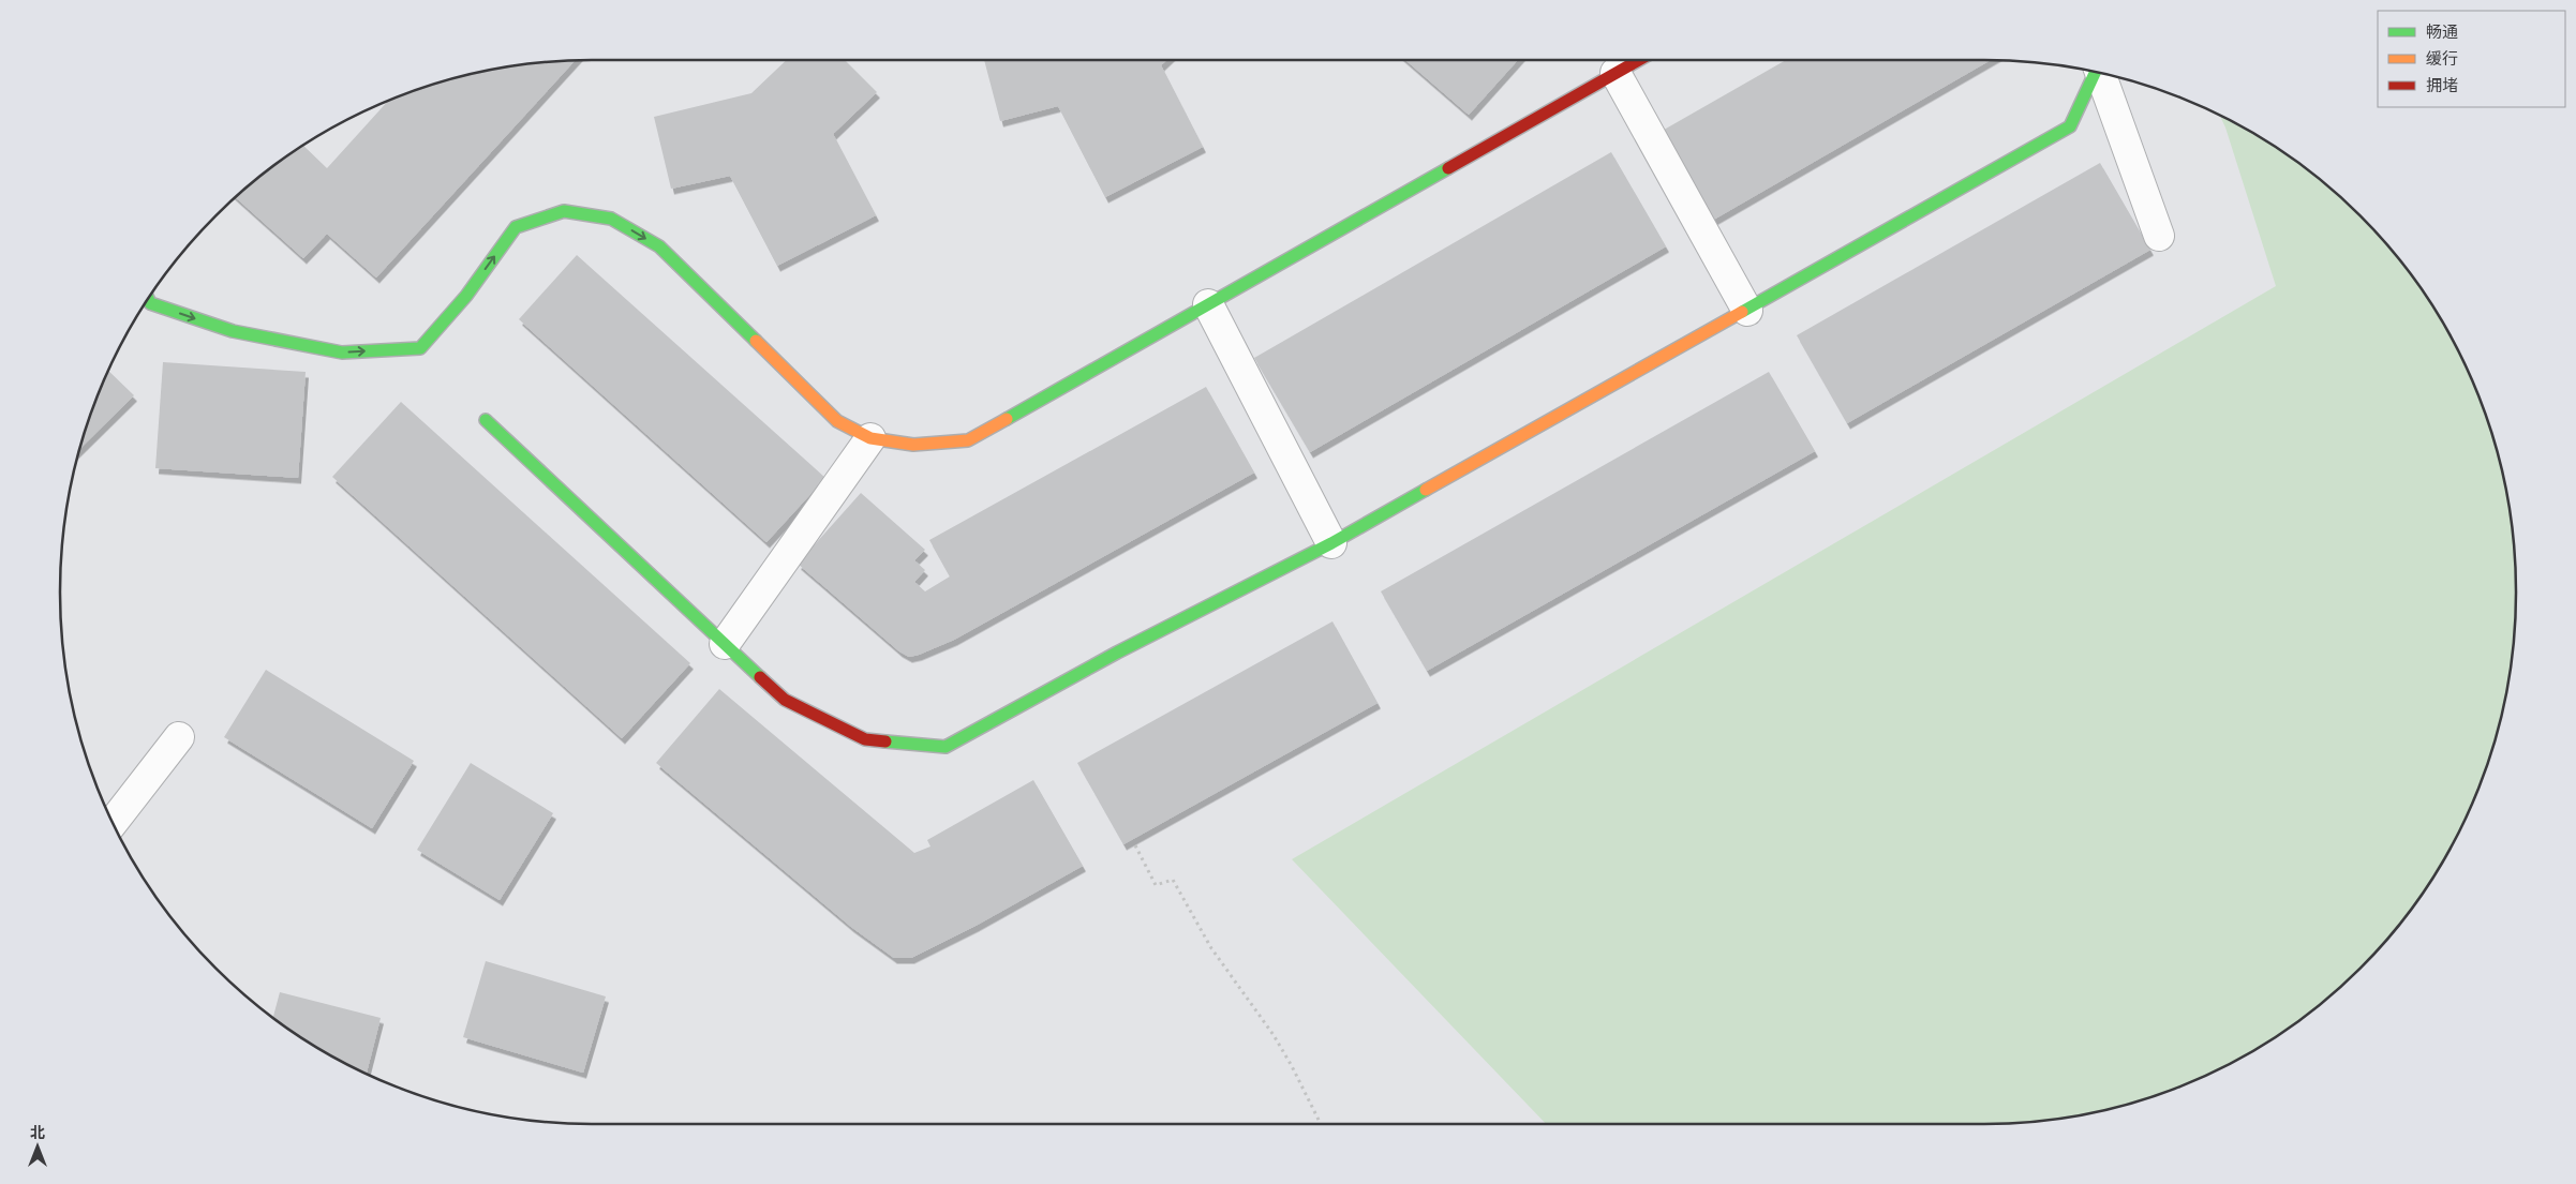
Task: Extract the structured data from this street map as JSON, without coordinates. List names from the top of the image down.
{
  "legend": ["畅通", "缓行", "拥堵"],
  "north": "top"
}
